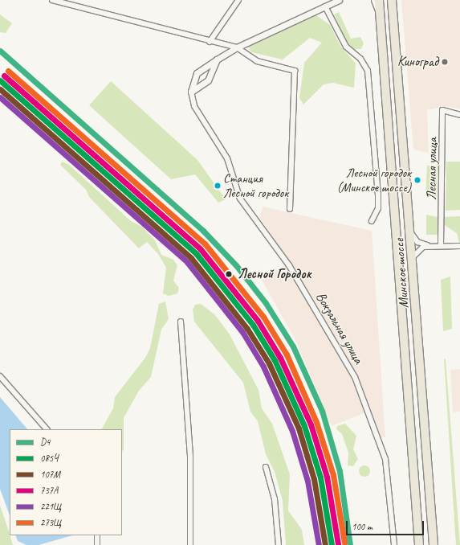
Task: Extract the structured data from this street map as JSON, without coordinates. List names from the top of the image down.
{
  "streets": {
    "highway": ["Минское шоссе"],
    "street": ["Лесная улица", "Вокзальная улица"]
  },
  "places": [
    "Киноград",
    "Лесной городок (Минское шоссе)",
    "Станция Лесной городок",
    "Лесной Городок"
  ],
  "lines": [
    "transit line D4",
    "transit line 273Щ",
    "transit line 737А",
    "transit line 085Ч",
    "transit line 107М",
    "transit line 221Щ"
  ],
  "legend": [
    "D4",
    "085Ч",
    "107М",
    "737А",
    "221Щ",
    "273Щ"
  ],
  "scale_bar": "100 m"
}
